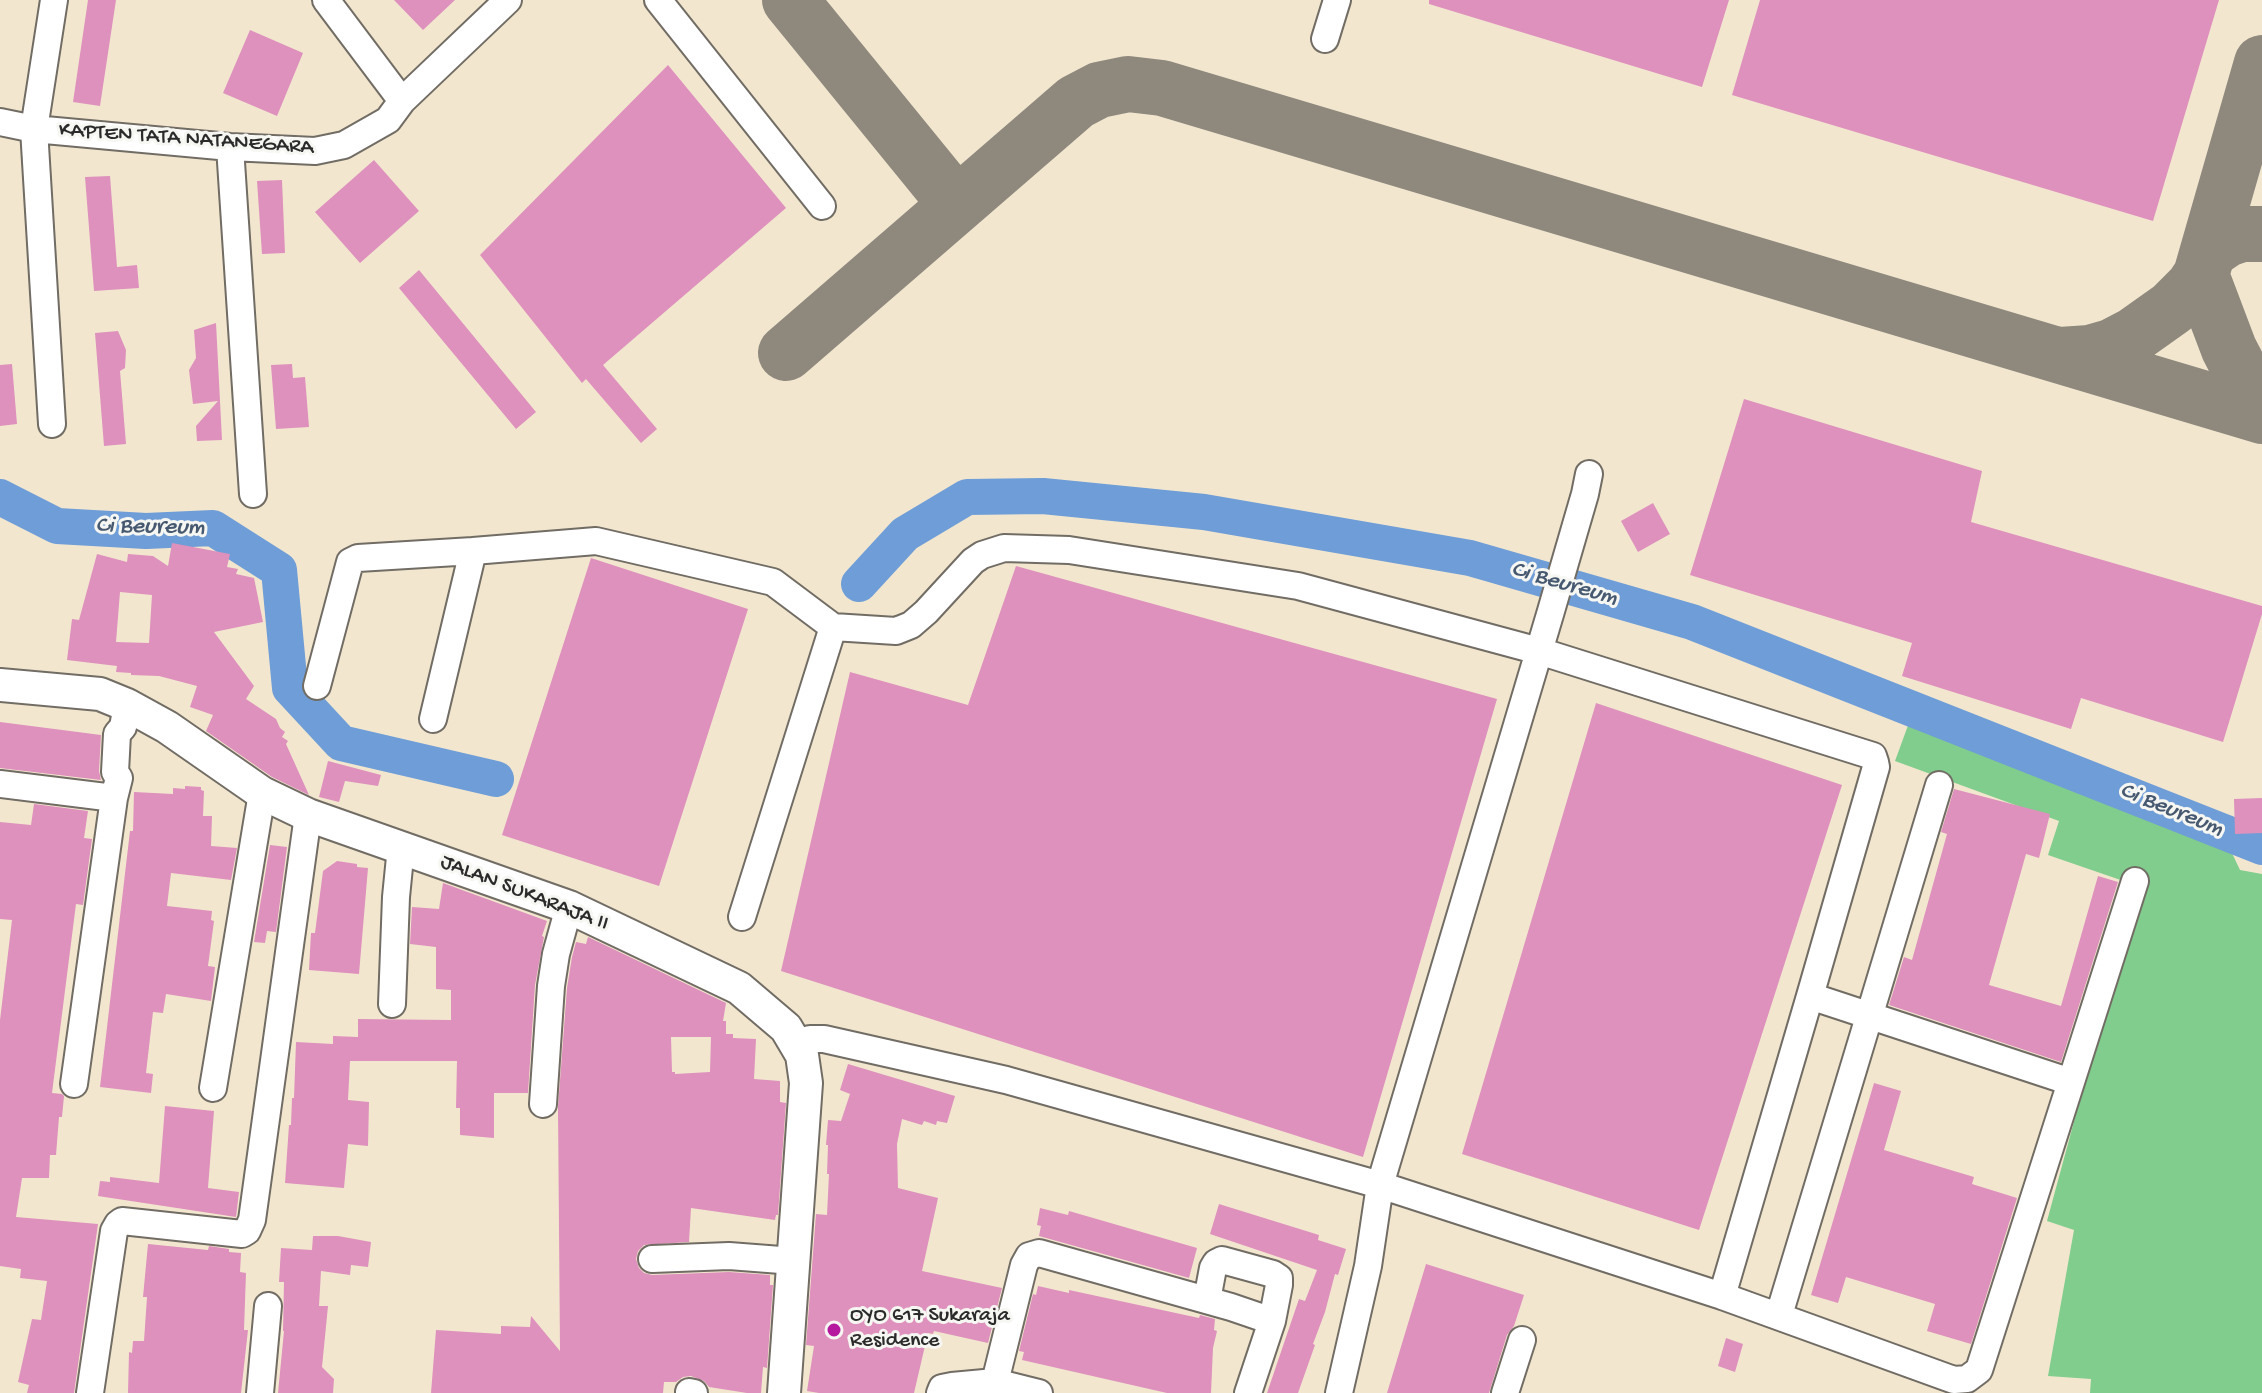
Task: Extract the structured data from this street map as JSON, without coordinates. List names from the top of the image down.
{
  "streets": {
    "main road": ["JALAN SUKARAJA II"],
    "street": ["KAPTEN TATA NATANEGARA"]
  },
  "water": ["Ci Beureum"],
  "places": ["OYO 617 Sukaraja Residence"]
}
